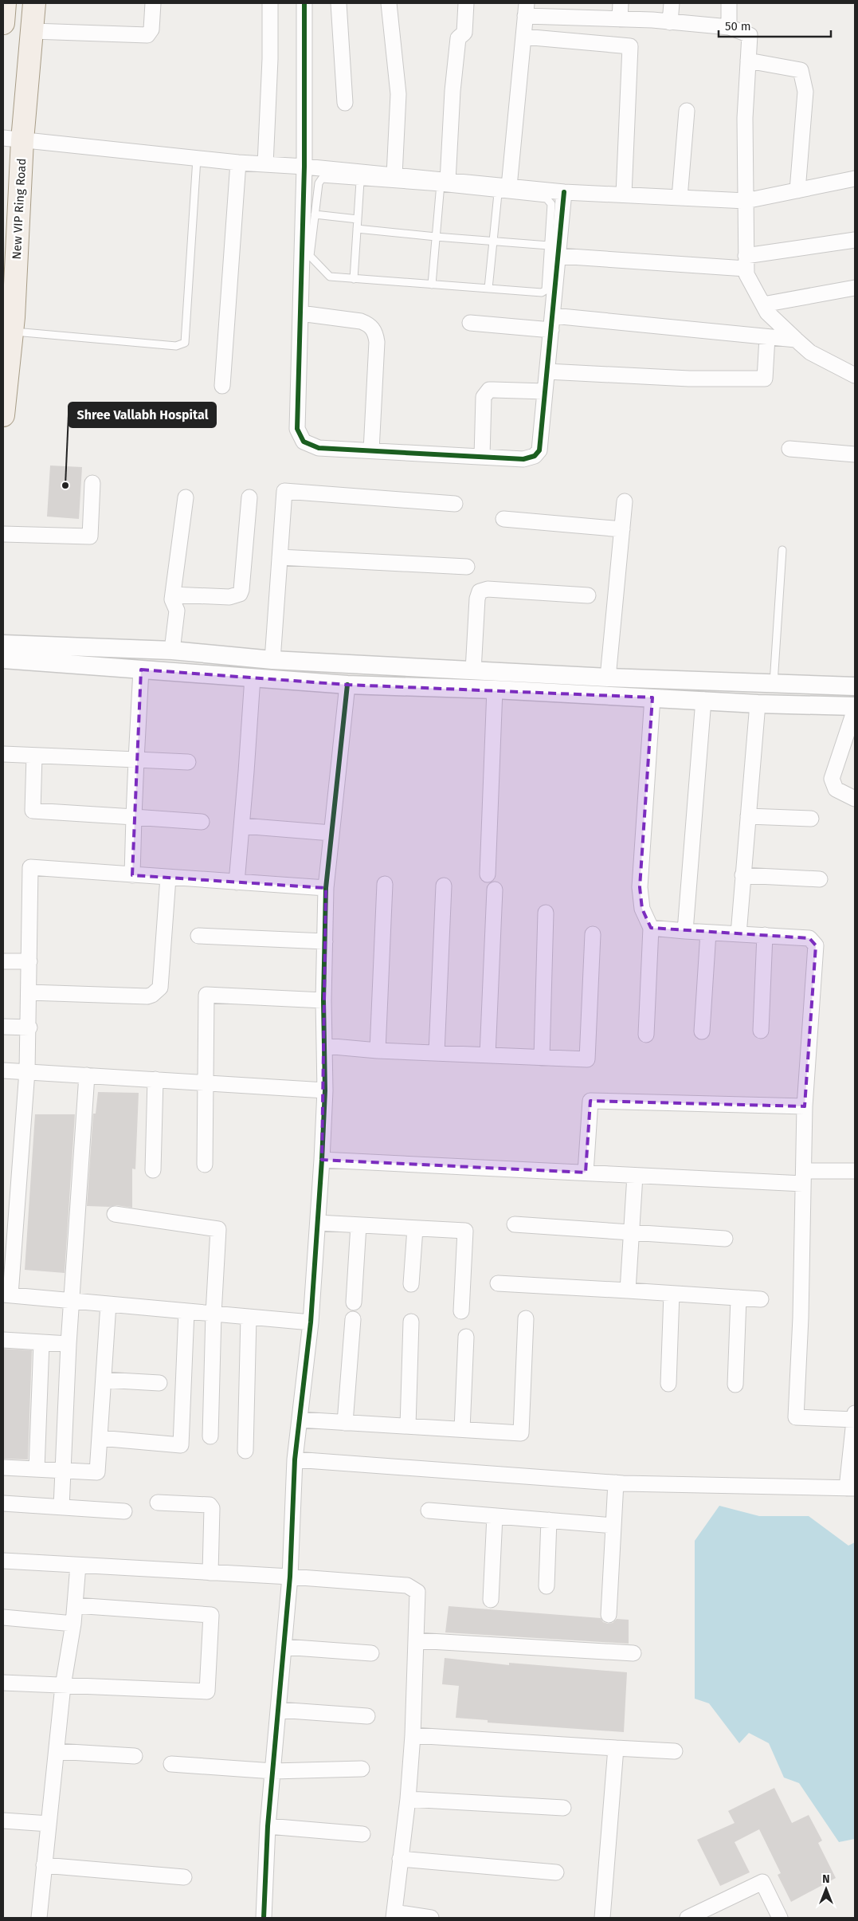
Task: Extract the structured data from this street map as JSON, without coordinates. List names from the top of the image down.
{
  "streets": {
    "main road": ["New VIP Ring Road"]
  },
  "places": ["Shree Vallabh Hospital"],
  "scale_bar": "50 m",
  "north": "top"
}
